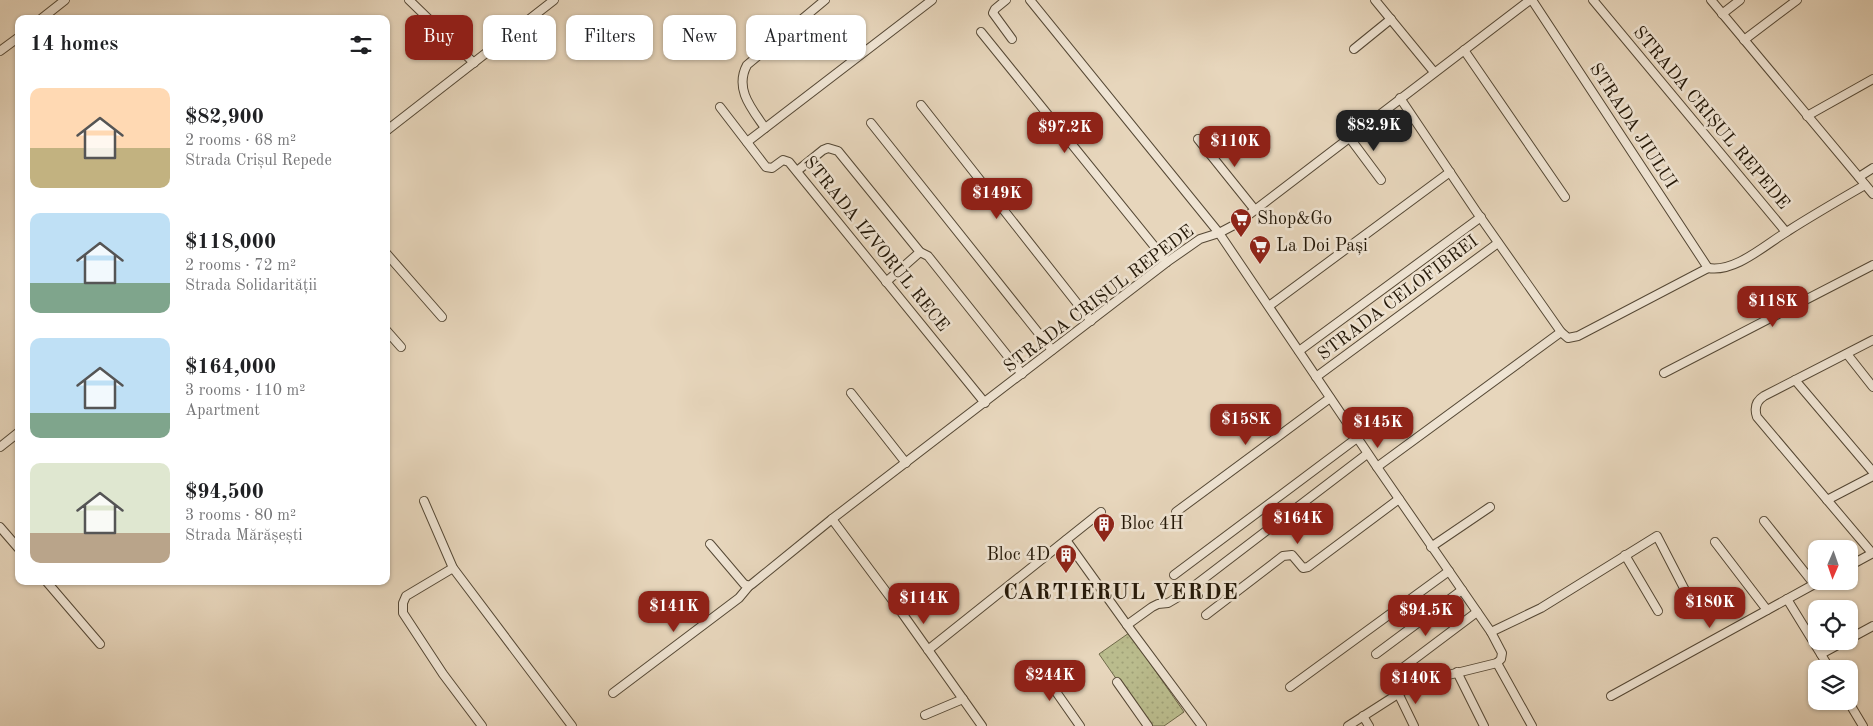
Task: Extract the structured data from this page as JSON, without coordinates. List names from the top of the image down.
{
  "streets": {
    "street": [
      "STRADA CRIȘUL REPEDE",
      "STRADA JIULUI",
      "STRADA IZVORUL RECE",
      "STRADA CELOFIBREI"
    ]
  },
  "crossings": [
    ["STRADA CRIȘUL REPEDE", "STRADA JIULUI"],
    ["STRADA CRIȘUL REPEDE", "STRADA IZVORUL RECE"],
    ["STRADA CRIȘUL REPEDE", "STRADA CELOFIBREI"]
  ],
  "districts": ["CARTIERUL VERDE"],
  "places": {
    "supermarket": ["Shop&Go", "La Doi Pași"],
    "building": ["Bloc 4H", "Bloc 4D"]
  },
  "north": "bottom",
  "page": {
    "chip": [
      "Buy",
      "Rent",
      "Filters",
      "New",
      "Apartment"
    ],
    "heading": "14 homes",
    "list": [
      {
        "name": "$82,900",
        "note": "2 rooms · 68 m² · Strada Crișul Repede"
      },
      {
        "name": "$118,000",
        "note": "2 rooms · 72 m² · Strada Solidarității"
      },
      {
        "name": "$164,000",
        "note": "3 rooms · 110 m² · Apartment"
      },
      {
        "name": "$94,500",
        "note": "3 rooms · 80 m² · Strada Mărășești"
      }
    ],
    "price": [
      "$82.9K",
      "$97.2K",
      "$110K",
      "$149K",
      "$118K",
      "$158K",
      "$145K",
      "$164K",
      "$114K",
      "$180K",
      "$141K",
      "$94.5K",
      "$244K",
      "$140K"
    ]
  }
}
